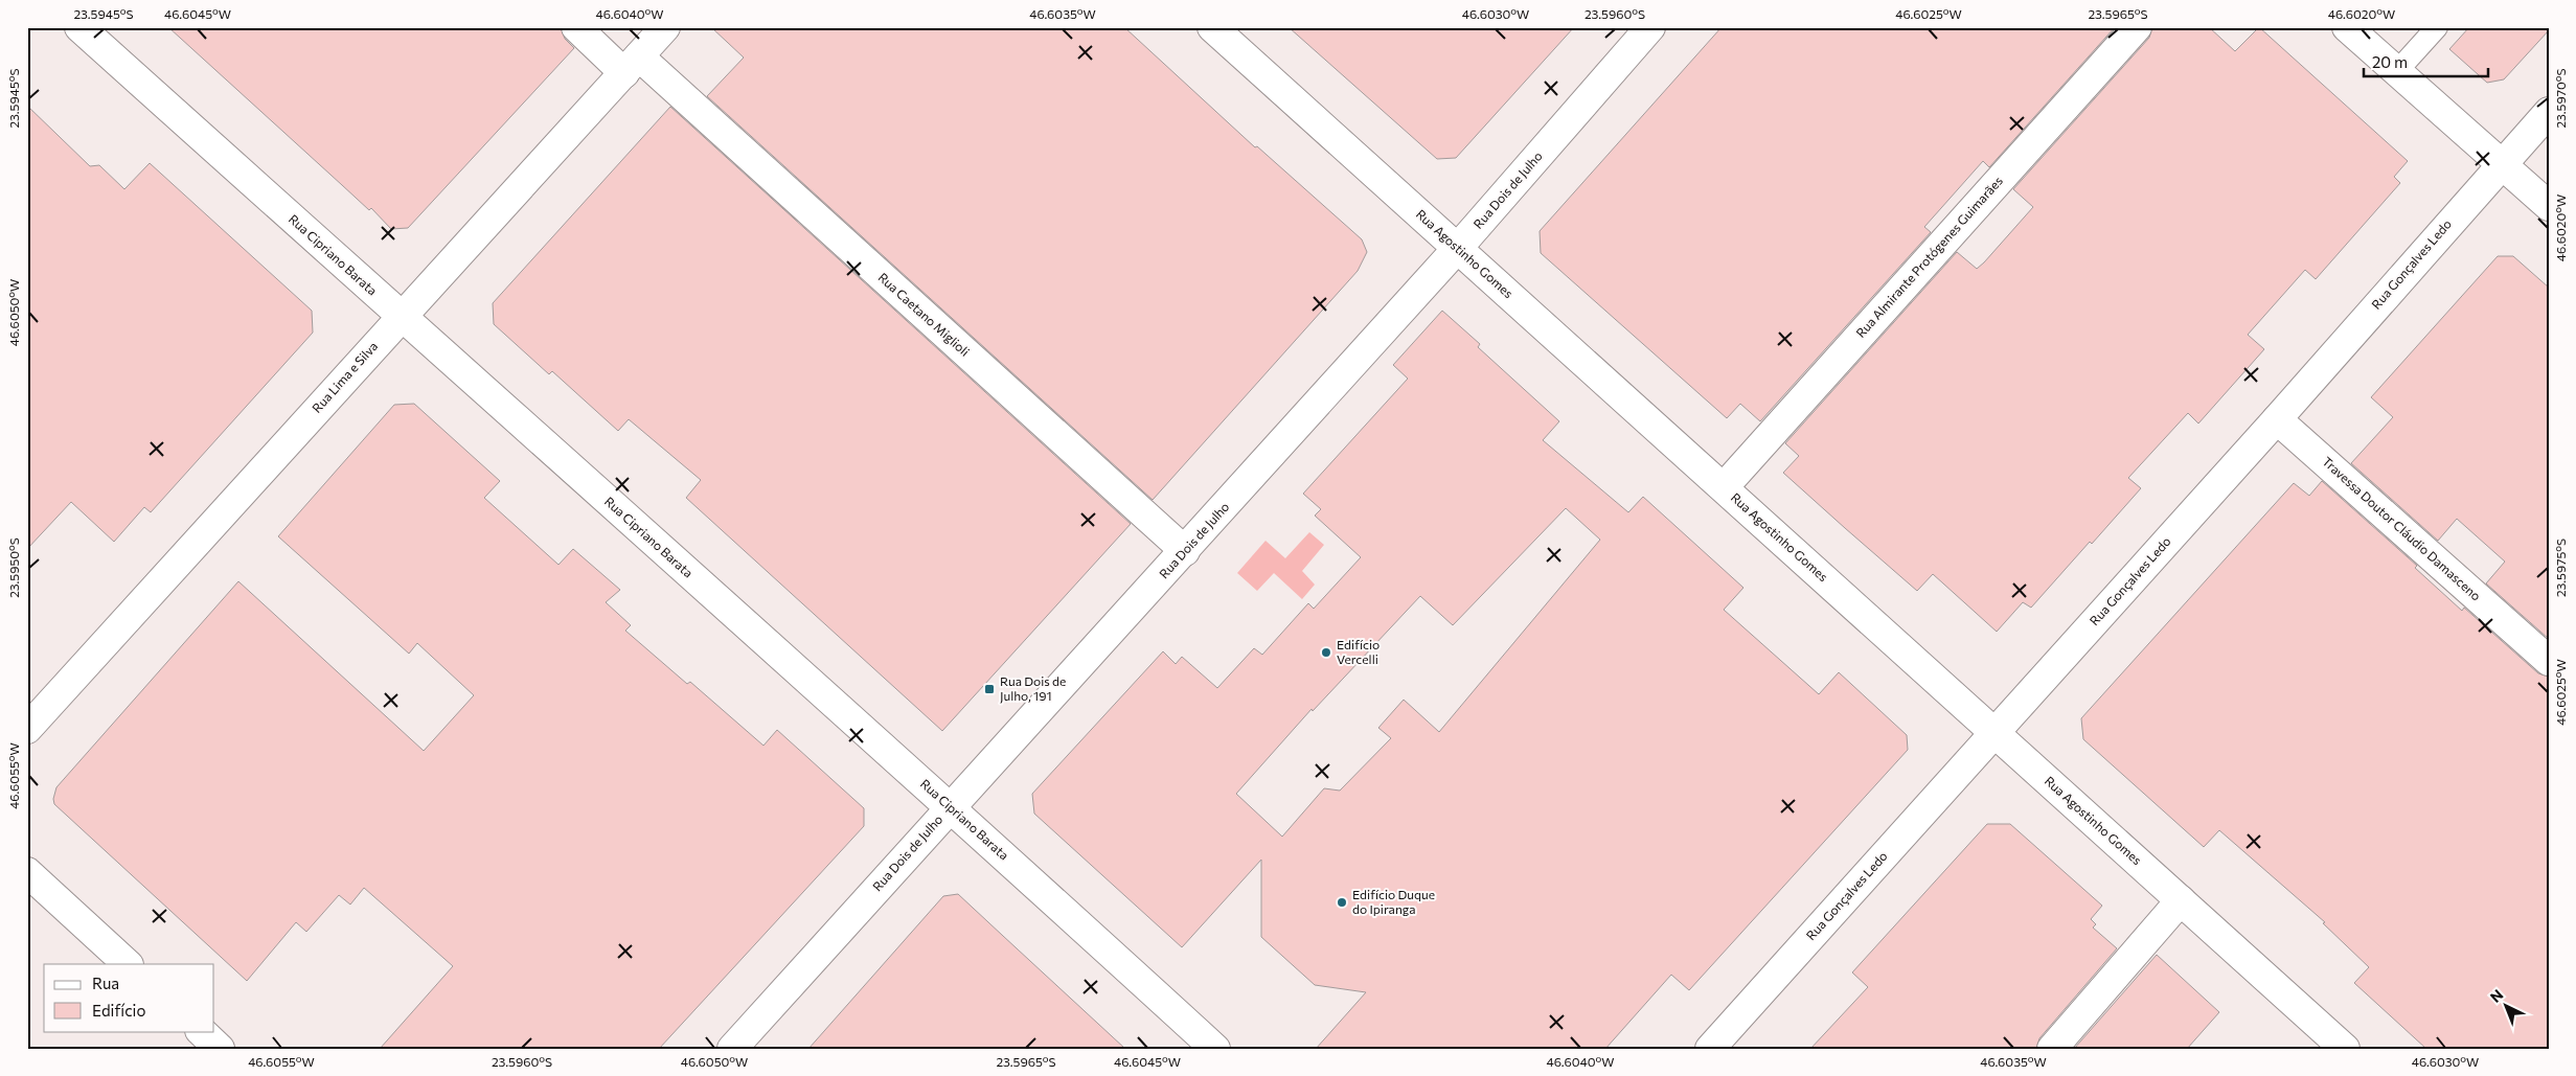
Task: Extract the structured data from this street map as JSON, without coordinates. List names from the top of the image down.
{
  "streets": {
    "street": [
      "Rua Dois de Julho",
      "Rua Agostinho Gomes",
      "Rua Cipriano Barata",
      "Rua Almirante Protógenes Guimarães",
      "Rua Gonçalves Ledo",
      "Rua Caetano Miglioli",
      "Rua Lima e Silva",
      "Travessa Doutor Cláudio Damasceno"
    ]
  },
  "crossings": [
    ["Rua Dois de Julho", "Rua Agostinho Gomes"],
    ["Rua Dois de Julho", "Rua Cipriano Barata"],
    ["Rua Dois de Julho", "Rua Caetano Miglioli"],
    ["Rua Agostinho Gomes", "Rua Almirante Protógenes Guimarães"],
    ["Rua Agostinho Gomes", "Rua Gonçalves Ledo"],
    ["Rua Cipriano Barata", "Rua Lima e Silva"],
    ["Rua Gonçalves Ledo", "Travessa Doutor Cláudio Damasceno"],
    ["Rua Caetano Miglioli", "Rua Lima e Silva"]
  ],
  "places": {
    "other": ["Edifício Vercelli", "Edifício Duque do Ipiranga"],
    "transit": ["Rua Dois de Julho, 191"]
  },
  "legend": ["Rua", "Edifício"],
  "scale_bar": "20 m",
  "north": "top left",
  "coordinates": [
    "23.5945°S",
    "46.6045°W",
    "46.6040°W",
    "46.6035°W",
    "46.6030°W",
    "23.5960°S",
    "46.6025°W",
    "23.5965°S",
    "46.6020°W",
    "23.5970°S",
    "46.6050°W",
    "23.5975°S",
    "23.5950°S",
    "46.6055°W"
  ]
}
